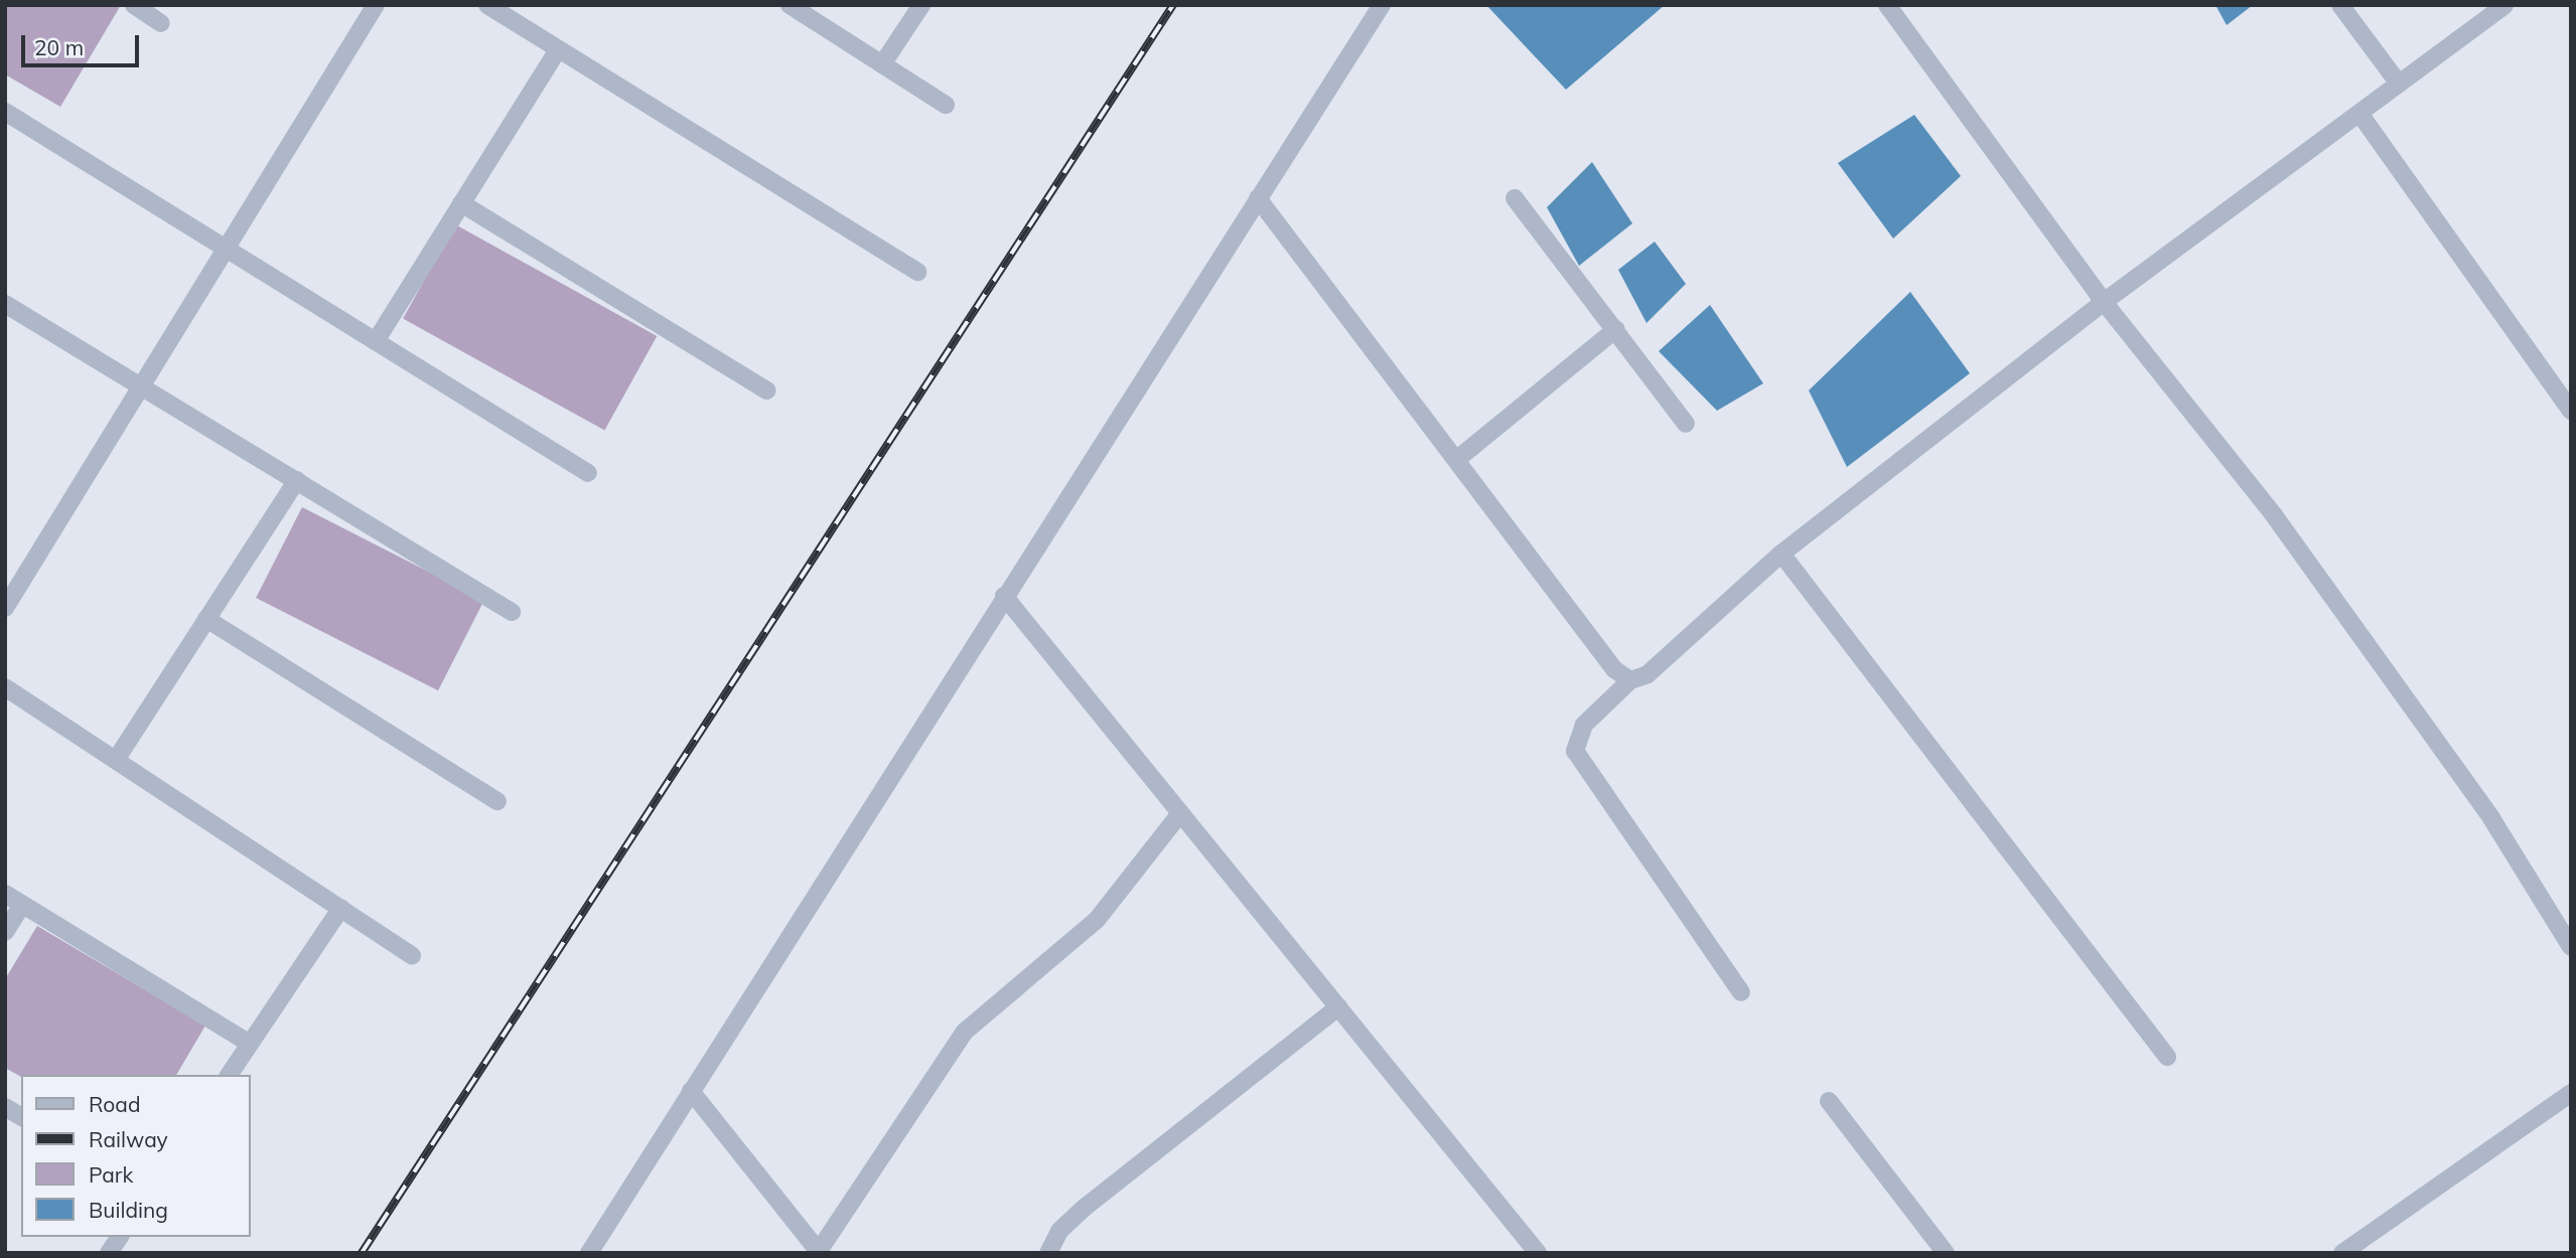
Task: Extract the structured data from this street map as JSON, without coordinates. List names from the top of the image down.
{
  "legend": [
    "Road",
    "Railway",
    "Park",
    "Building"
  ],
  "scale_bar": "20 m"
}
